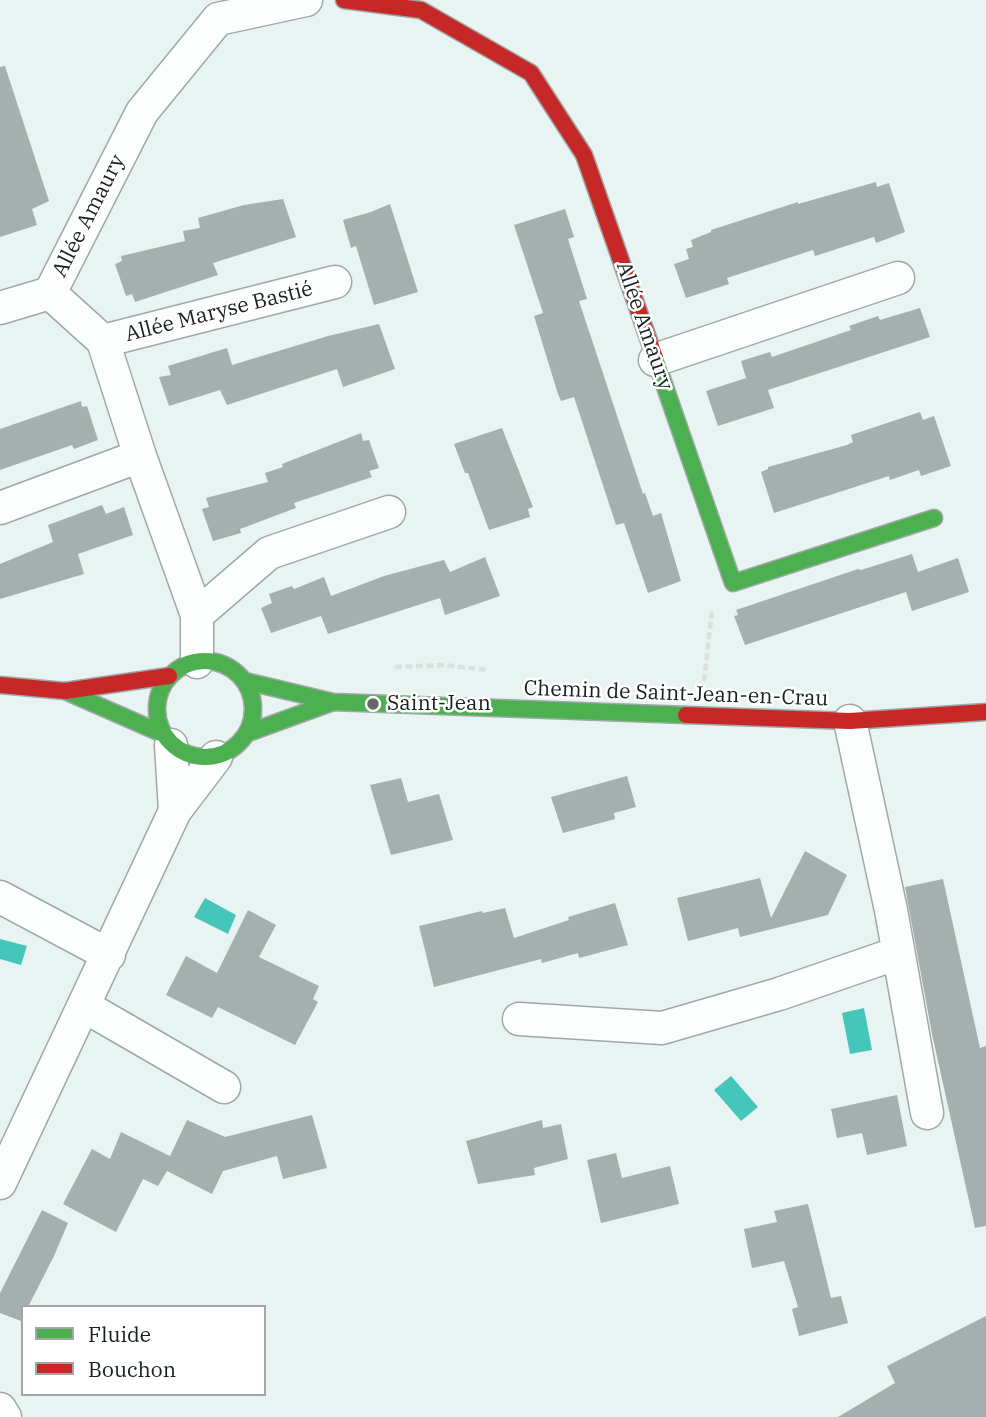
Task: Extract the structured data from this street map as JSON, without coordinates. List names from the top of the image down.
{
  "streets": {
    "street": ["Allée Amaury", "Allée Maryse Bastié", "Chemin de Saint-Jean-en-Crau"]
  },
  "crossings": [
    ["Allée Amaury", "Allée Maryse Bastié"]
  ],
  "places": ["Saint-Jean"],
  "legend": ["Fluide", "Bouchon"]
}
